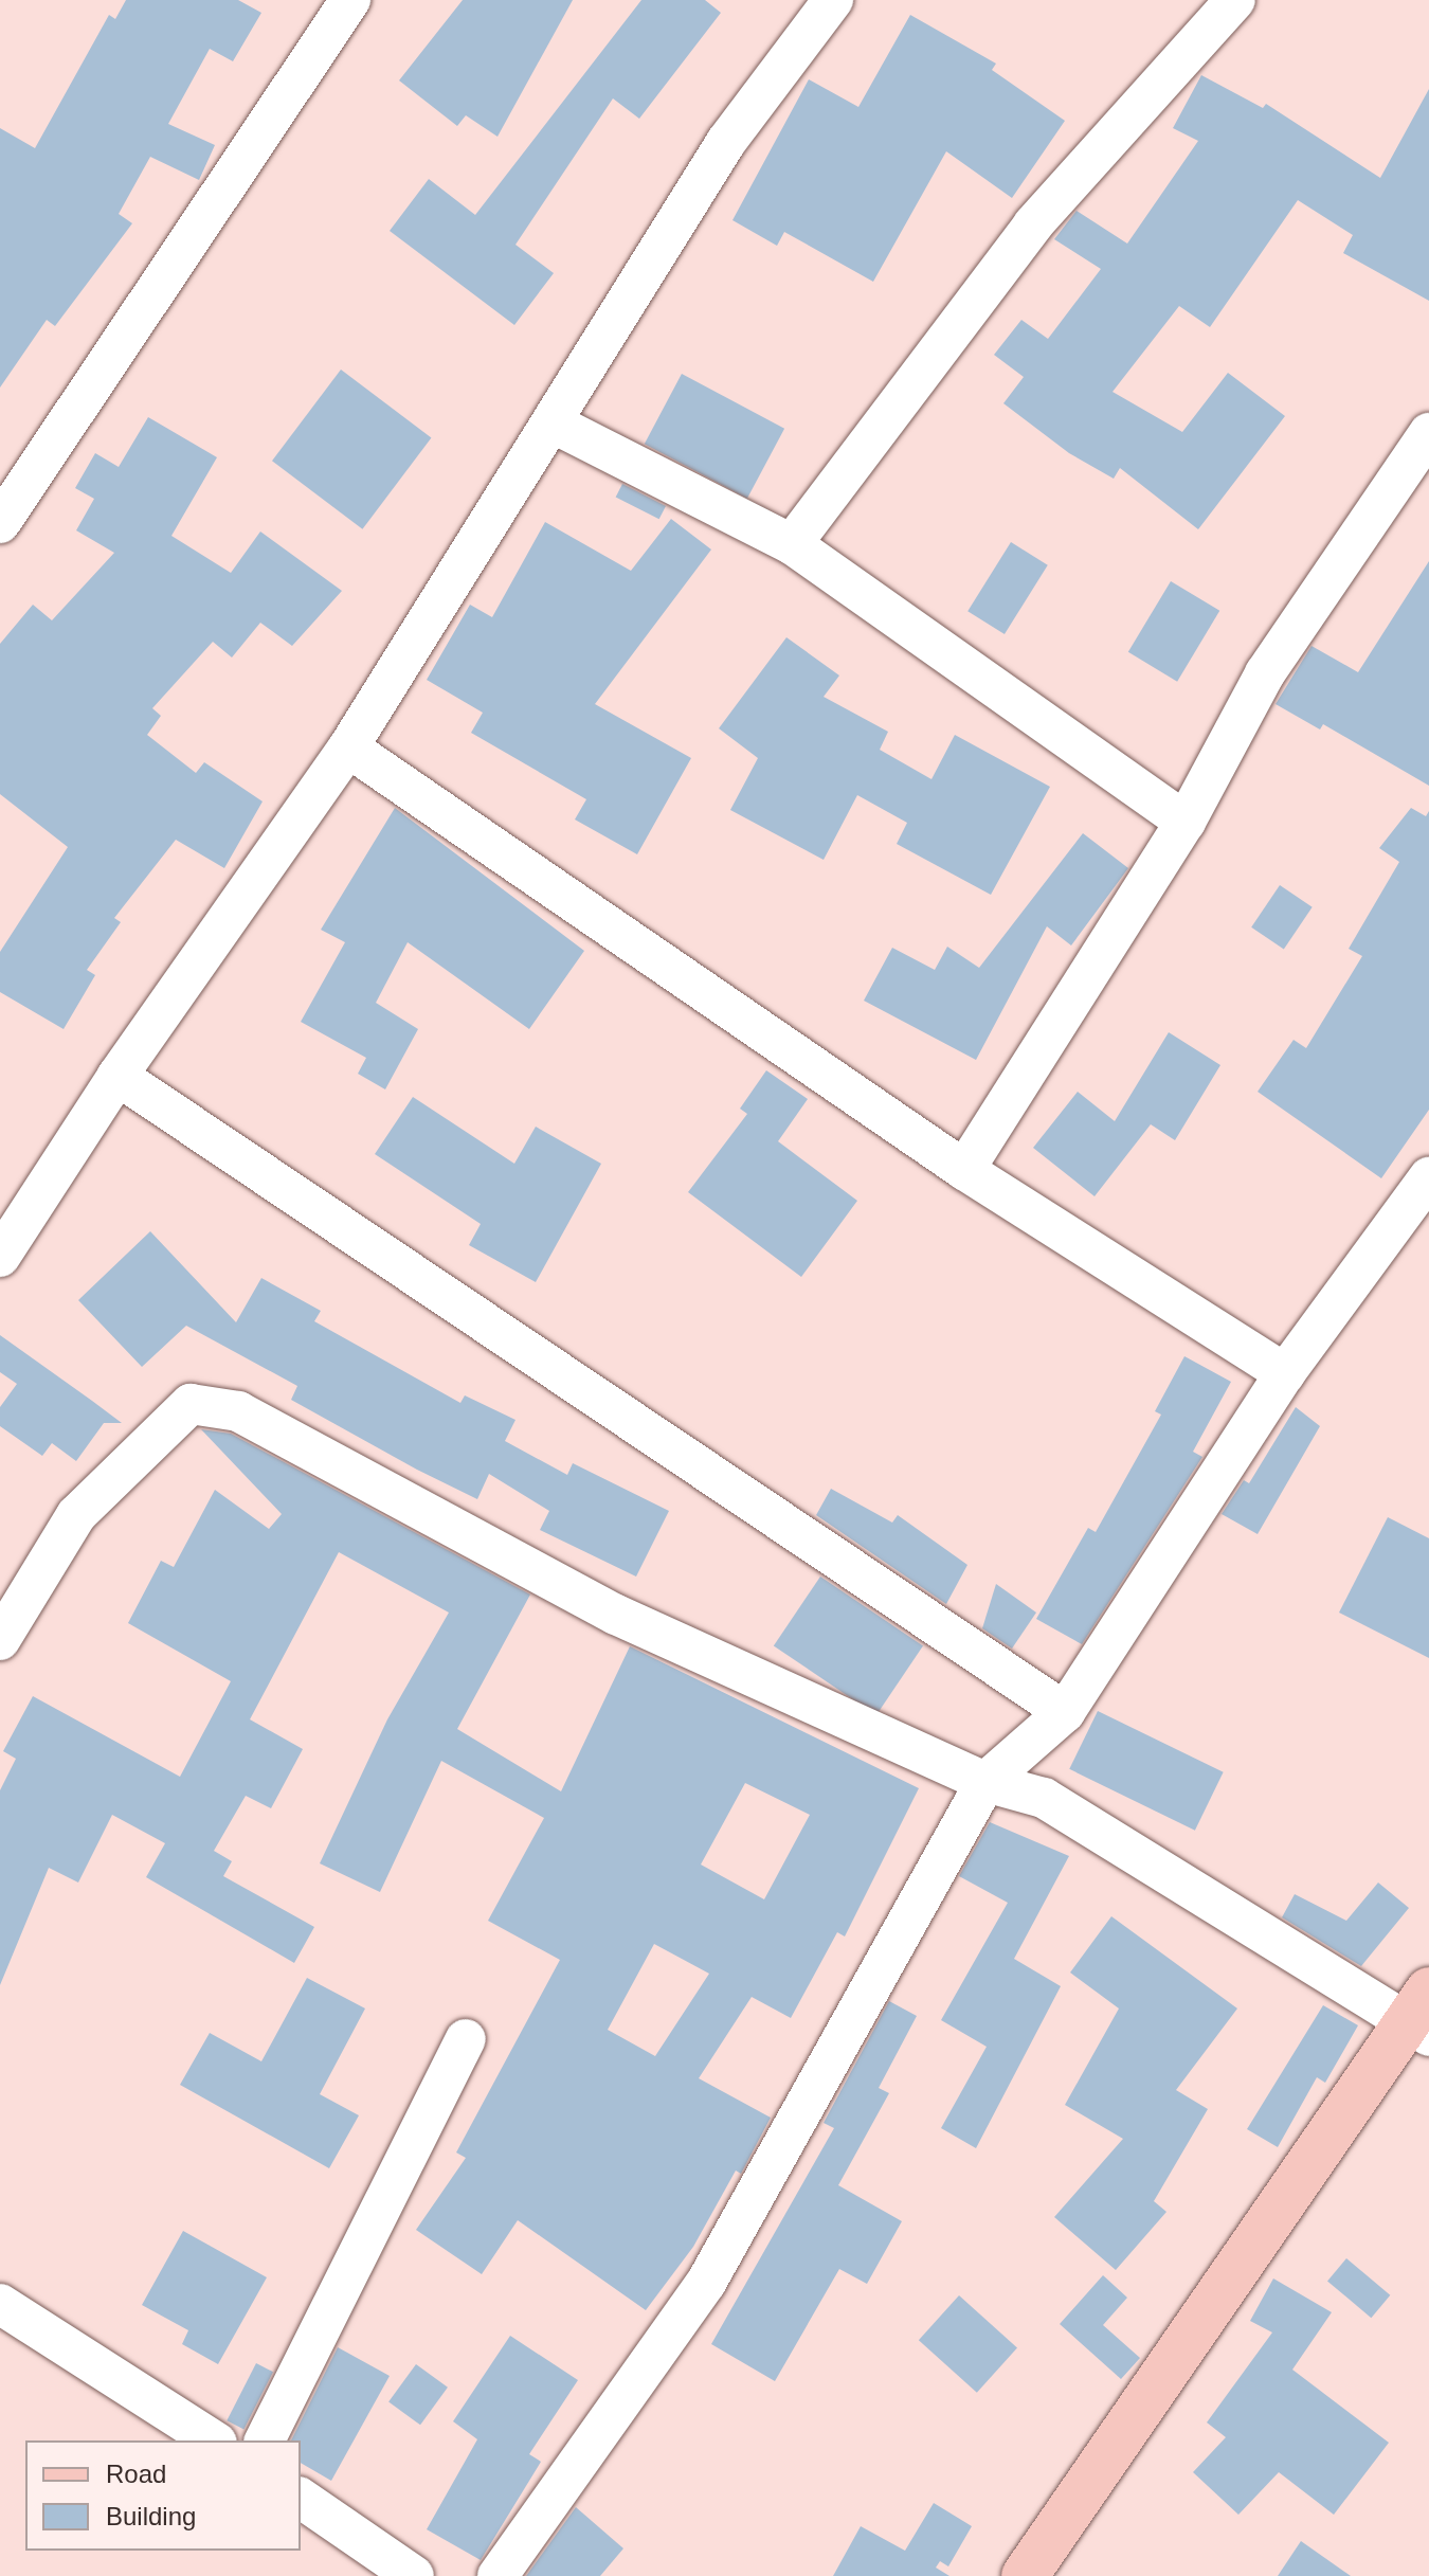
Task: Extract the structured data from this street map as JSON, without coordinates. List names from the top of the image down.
{
  "legend": ["Road", "Building"]
}
